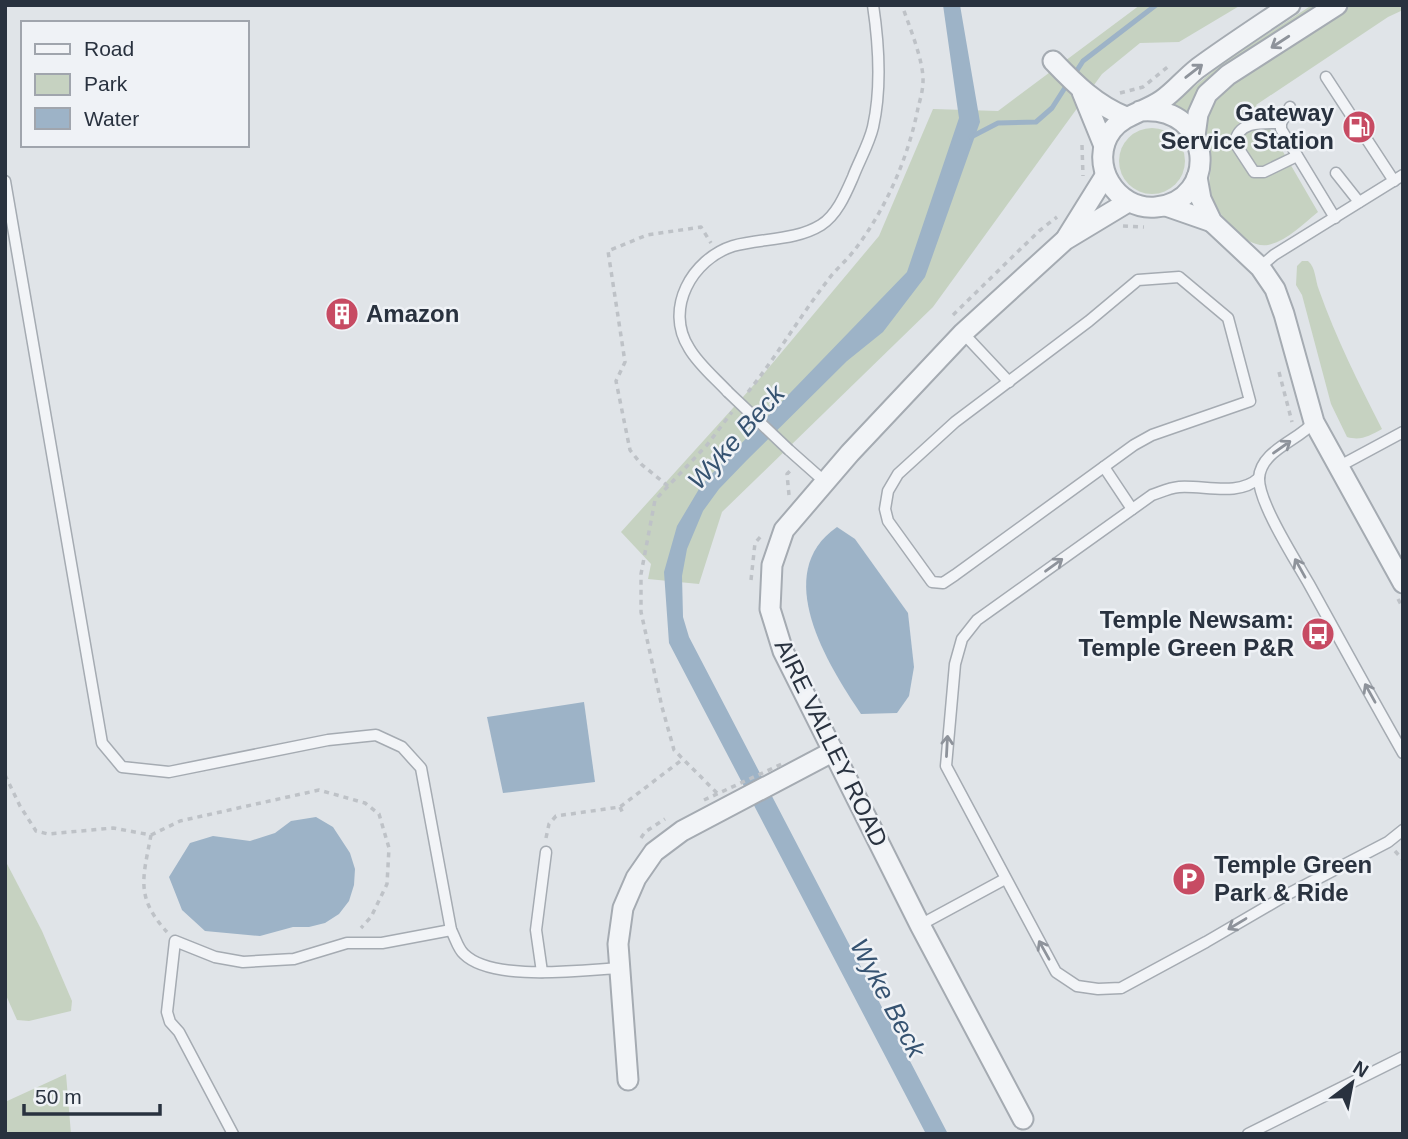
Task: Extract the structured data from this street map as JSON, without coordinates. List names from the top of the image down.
{
  "streets": {
    "street": ["AIRE VALLEY ROAD"]
  },
  "water": ["Wyke Beck"],
  "places": {
    "fuel station": ["Gateway Service Station"],
    "building": ["Amazon"],
    "bus stop": ["Temple Newsam: Temple Green P&R"],
    "parking": ["Temple Green Park & Ride"]
  },
  "legend": ["Road", "Park", "Water"],
  "scale_bar": "50 m",
  "north": "top right"
}
